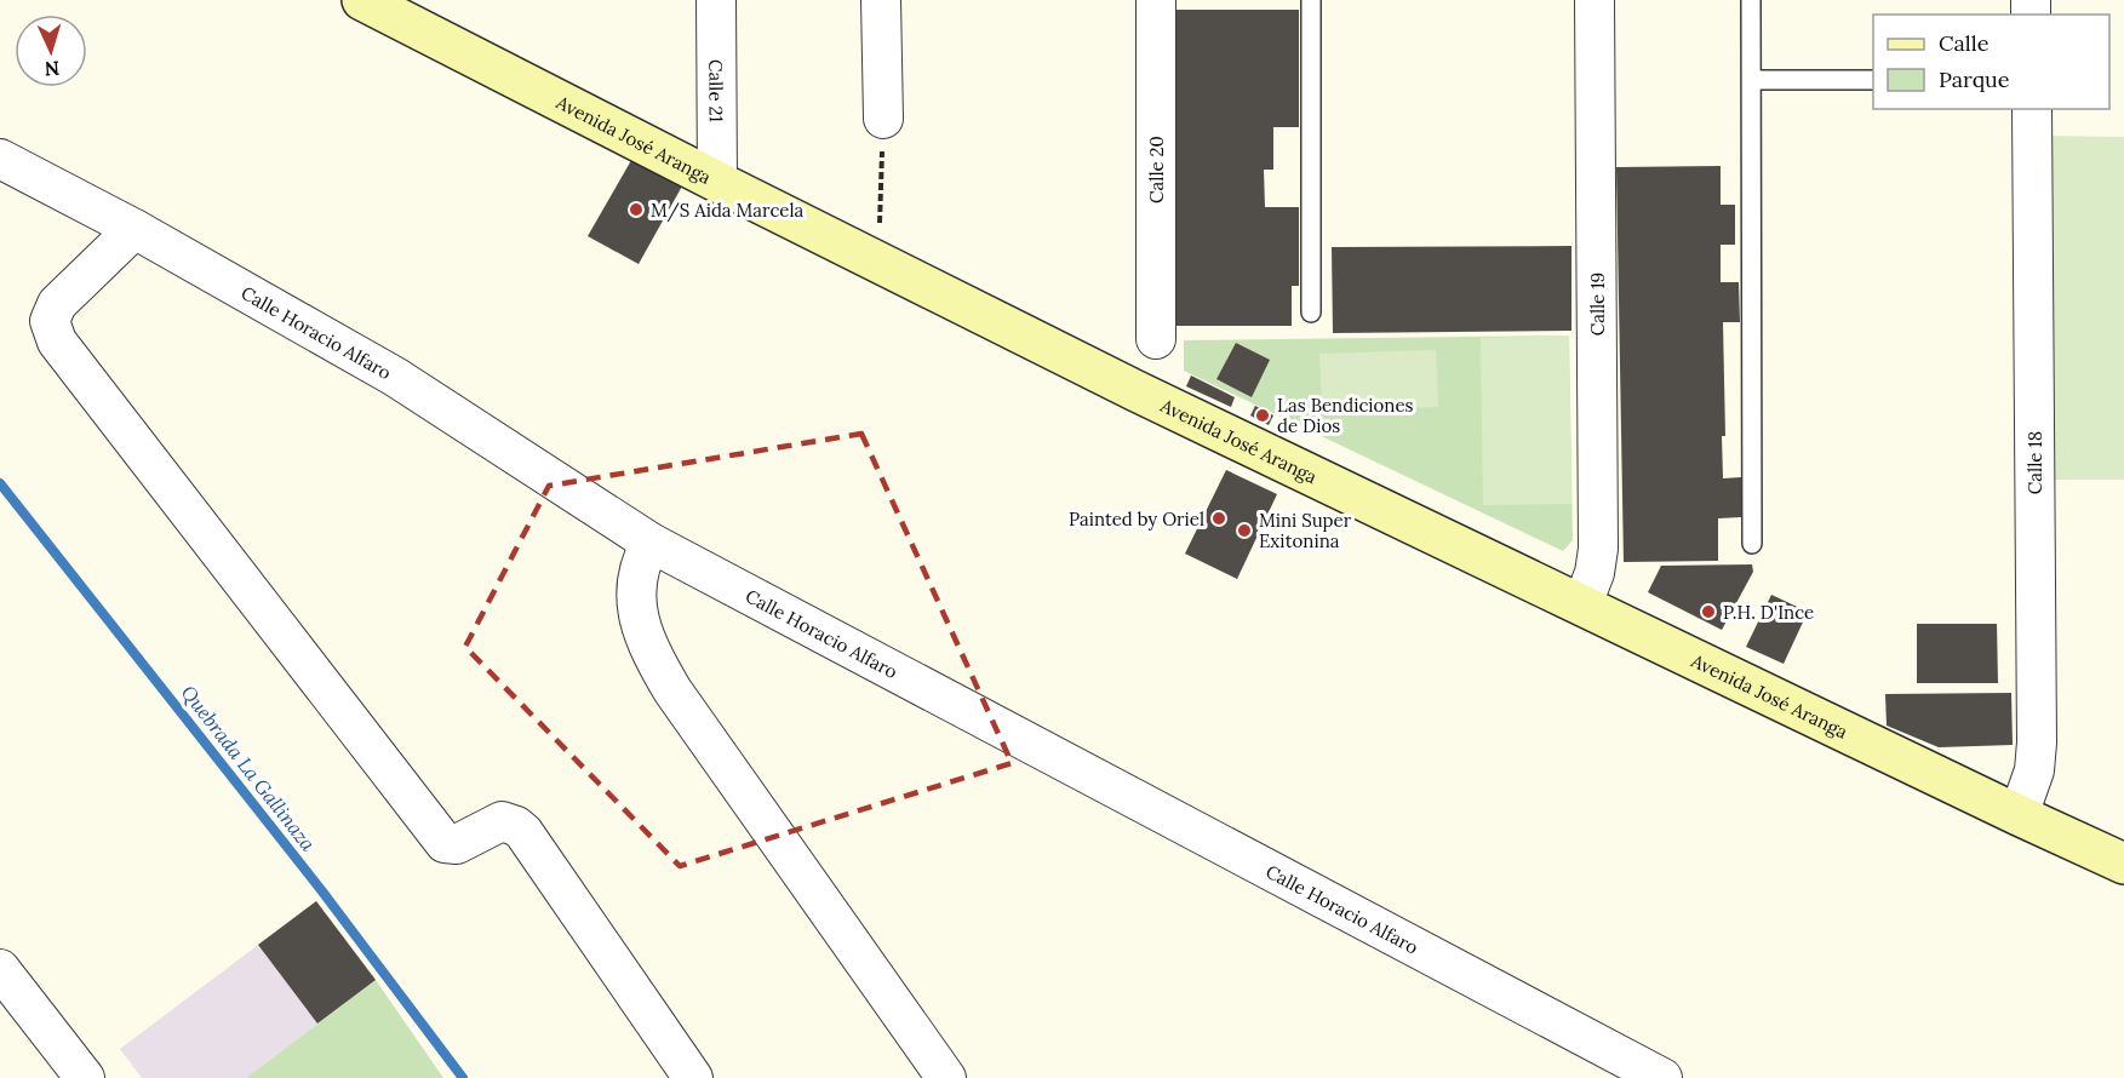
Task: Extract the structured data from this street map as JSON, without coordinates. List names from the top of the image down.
{
  "streets": {
    "street": [
      "Calle 21",
      "Avenida José Aranga",
      "Calle 20",
      "Calle 19",
      "Calle Horacio Alfaro",
      "Calle 18"
    ]
  },
  "crossings": [
    ["Calle 21", "Avenida José Aranga"],
    ["Avenida José Aranga", "Calle 19"],
    ["Avenida José Aranga", "Calle 18"]
  ],
  "water": ["Quebrada La Gallinaza"],
  "places": [
    "M/S Aida Marcela",
    "Las Bendiciones de Dios",
    "Painted by Oriel",
    "Mini Super Exitonina",
    "P.H. D'Ince"
  ],
  "legend": ["Calle", "Parque"],
  "north": "bottom"
}
